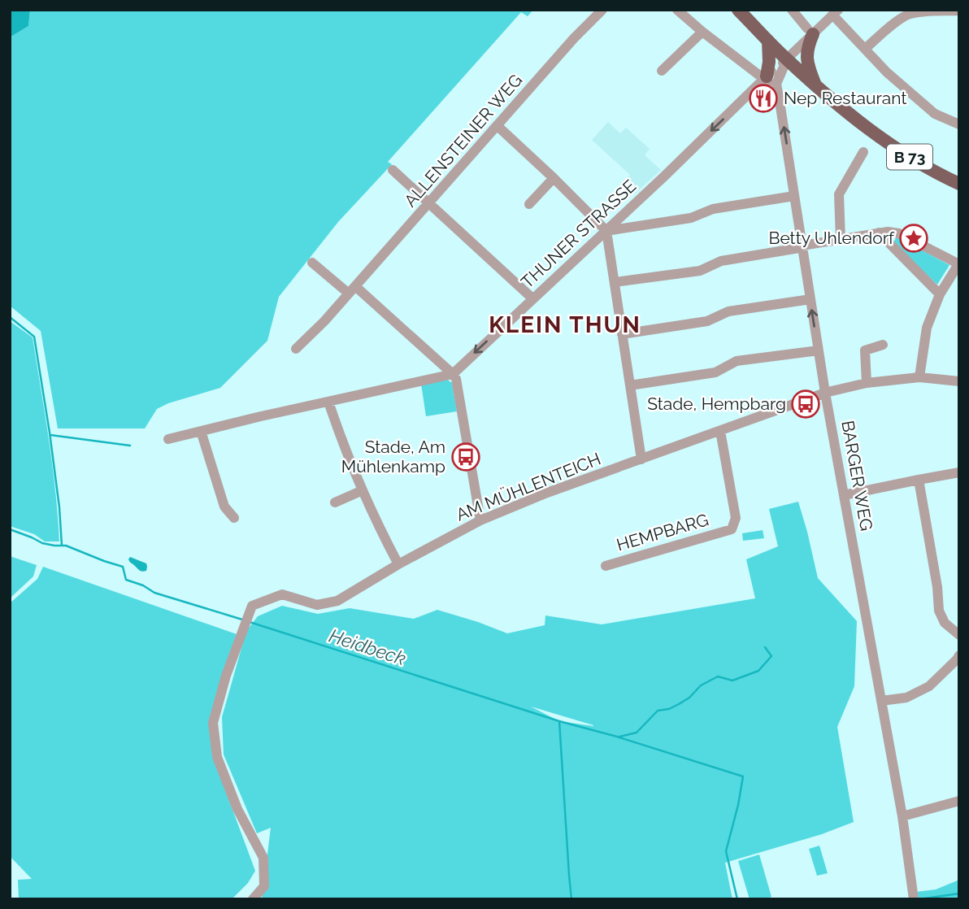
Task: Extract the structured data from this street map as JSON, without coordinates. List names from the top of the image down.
{
  "streets": {
    "main road": ["B 73"],
    "street": [
      "ALLENSTEINER WEG",
      "THUNER STRASSE",
      "BARGER WEG",
      "AM MÜHLENTEICH",
      "HEMPBARG"
    ]
  },
  "crossings": [
    ["B 73", "THUNER STRASSE"],
    ["BARGER WEG", "AM MÜHLENTEICH"],
    ["AM MÜHLENTEICH", "HEMPBARG"]
  ],
  "one_way": ["THUNER STRASSE"],
  "districts": ["KLEIN THUN"],
  "water": ["Heidbeck"],
  "places": {
    "restaurant": ["Nep Restaurant"],
    "place": ["Betty Uhlendorf"],
    "bus stop": ["Stade, Hempbarg", "Stade, Am Mühlenkamp"]
  }
}
